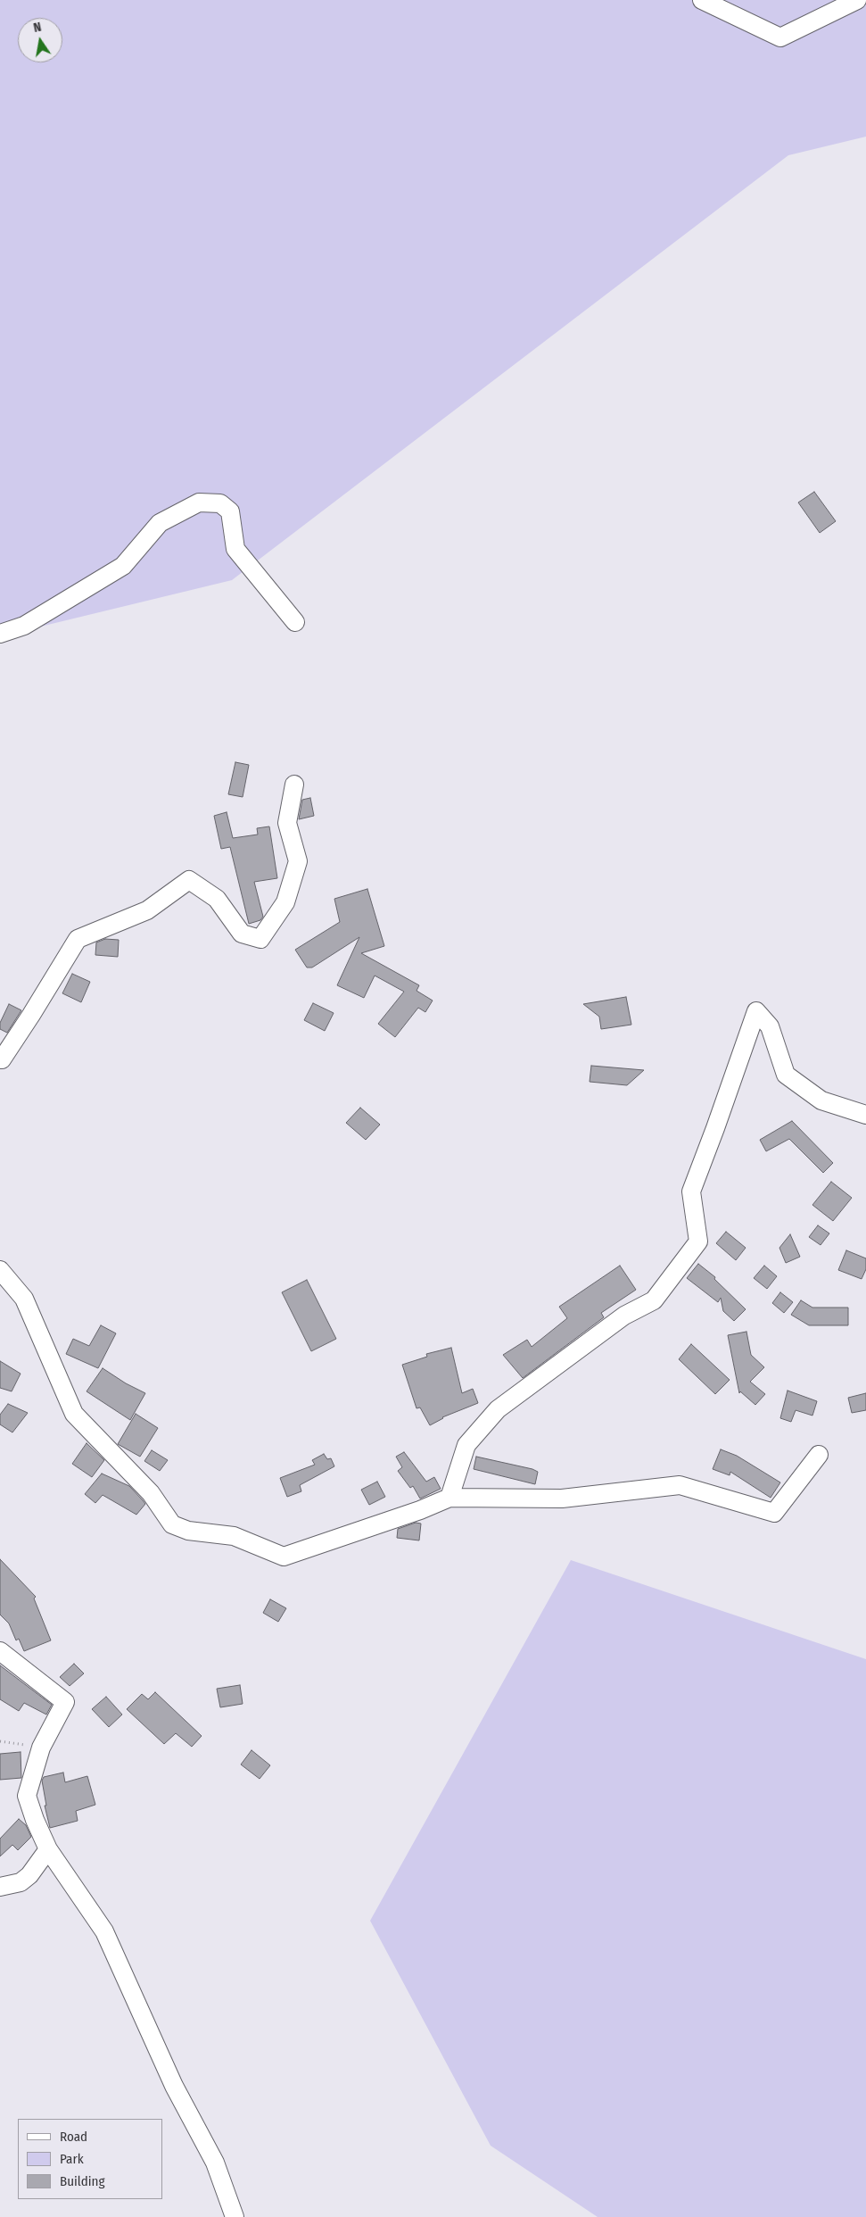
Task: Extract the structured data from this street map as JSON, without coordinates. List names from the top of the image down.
{
  "legend": ["Road", "Park", "Building"],
  "north": "top"
}
